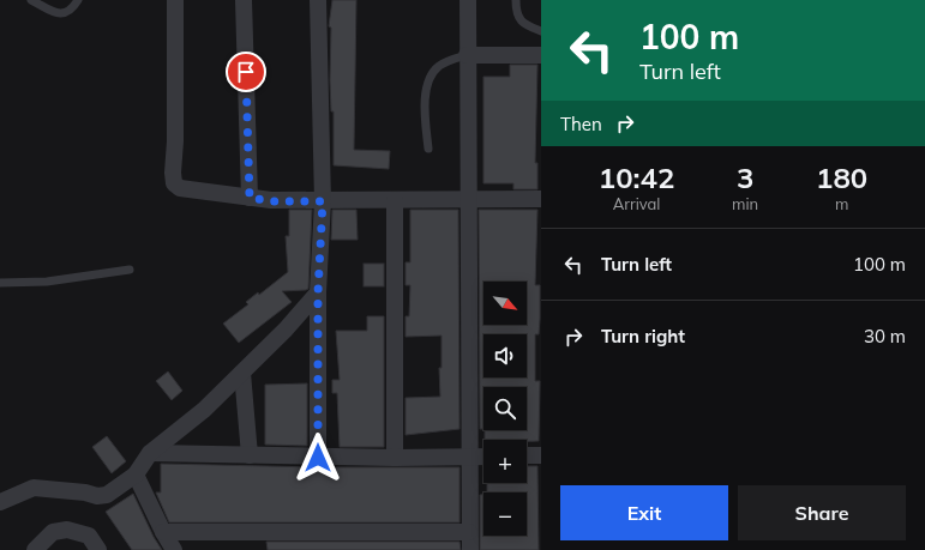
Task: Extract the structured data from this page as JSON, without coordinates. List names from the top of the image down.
{
  "north": "bottom right",
  "page": {
    "turn": ["100 m", "Turn left"],
    "then": "Then",
    "eta": [
      "10:42",
      "Arrival",
      "3",
      "min",
      "180",
      "m"
    ],
    "list": [
      {
        "name": "Turn left",
        "value": "100 m"
      },
      {
        "name": "Turn right",
        "value": "30 m"
      }
    ],
    "map_buttons": ["+", "−"],
    "buttons": ["Exit", "Share"]
  }
}
